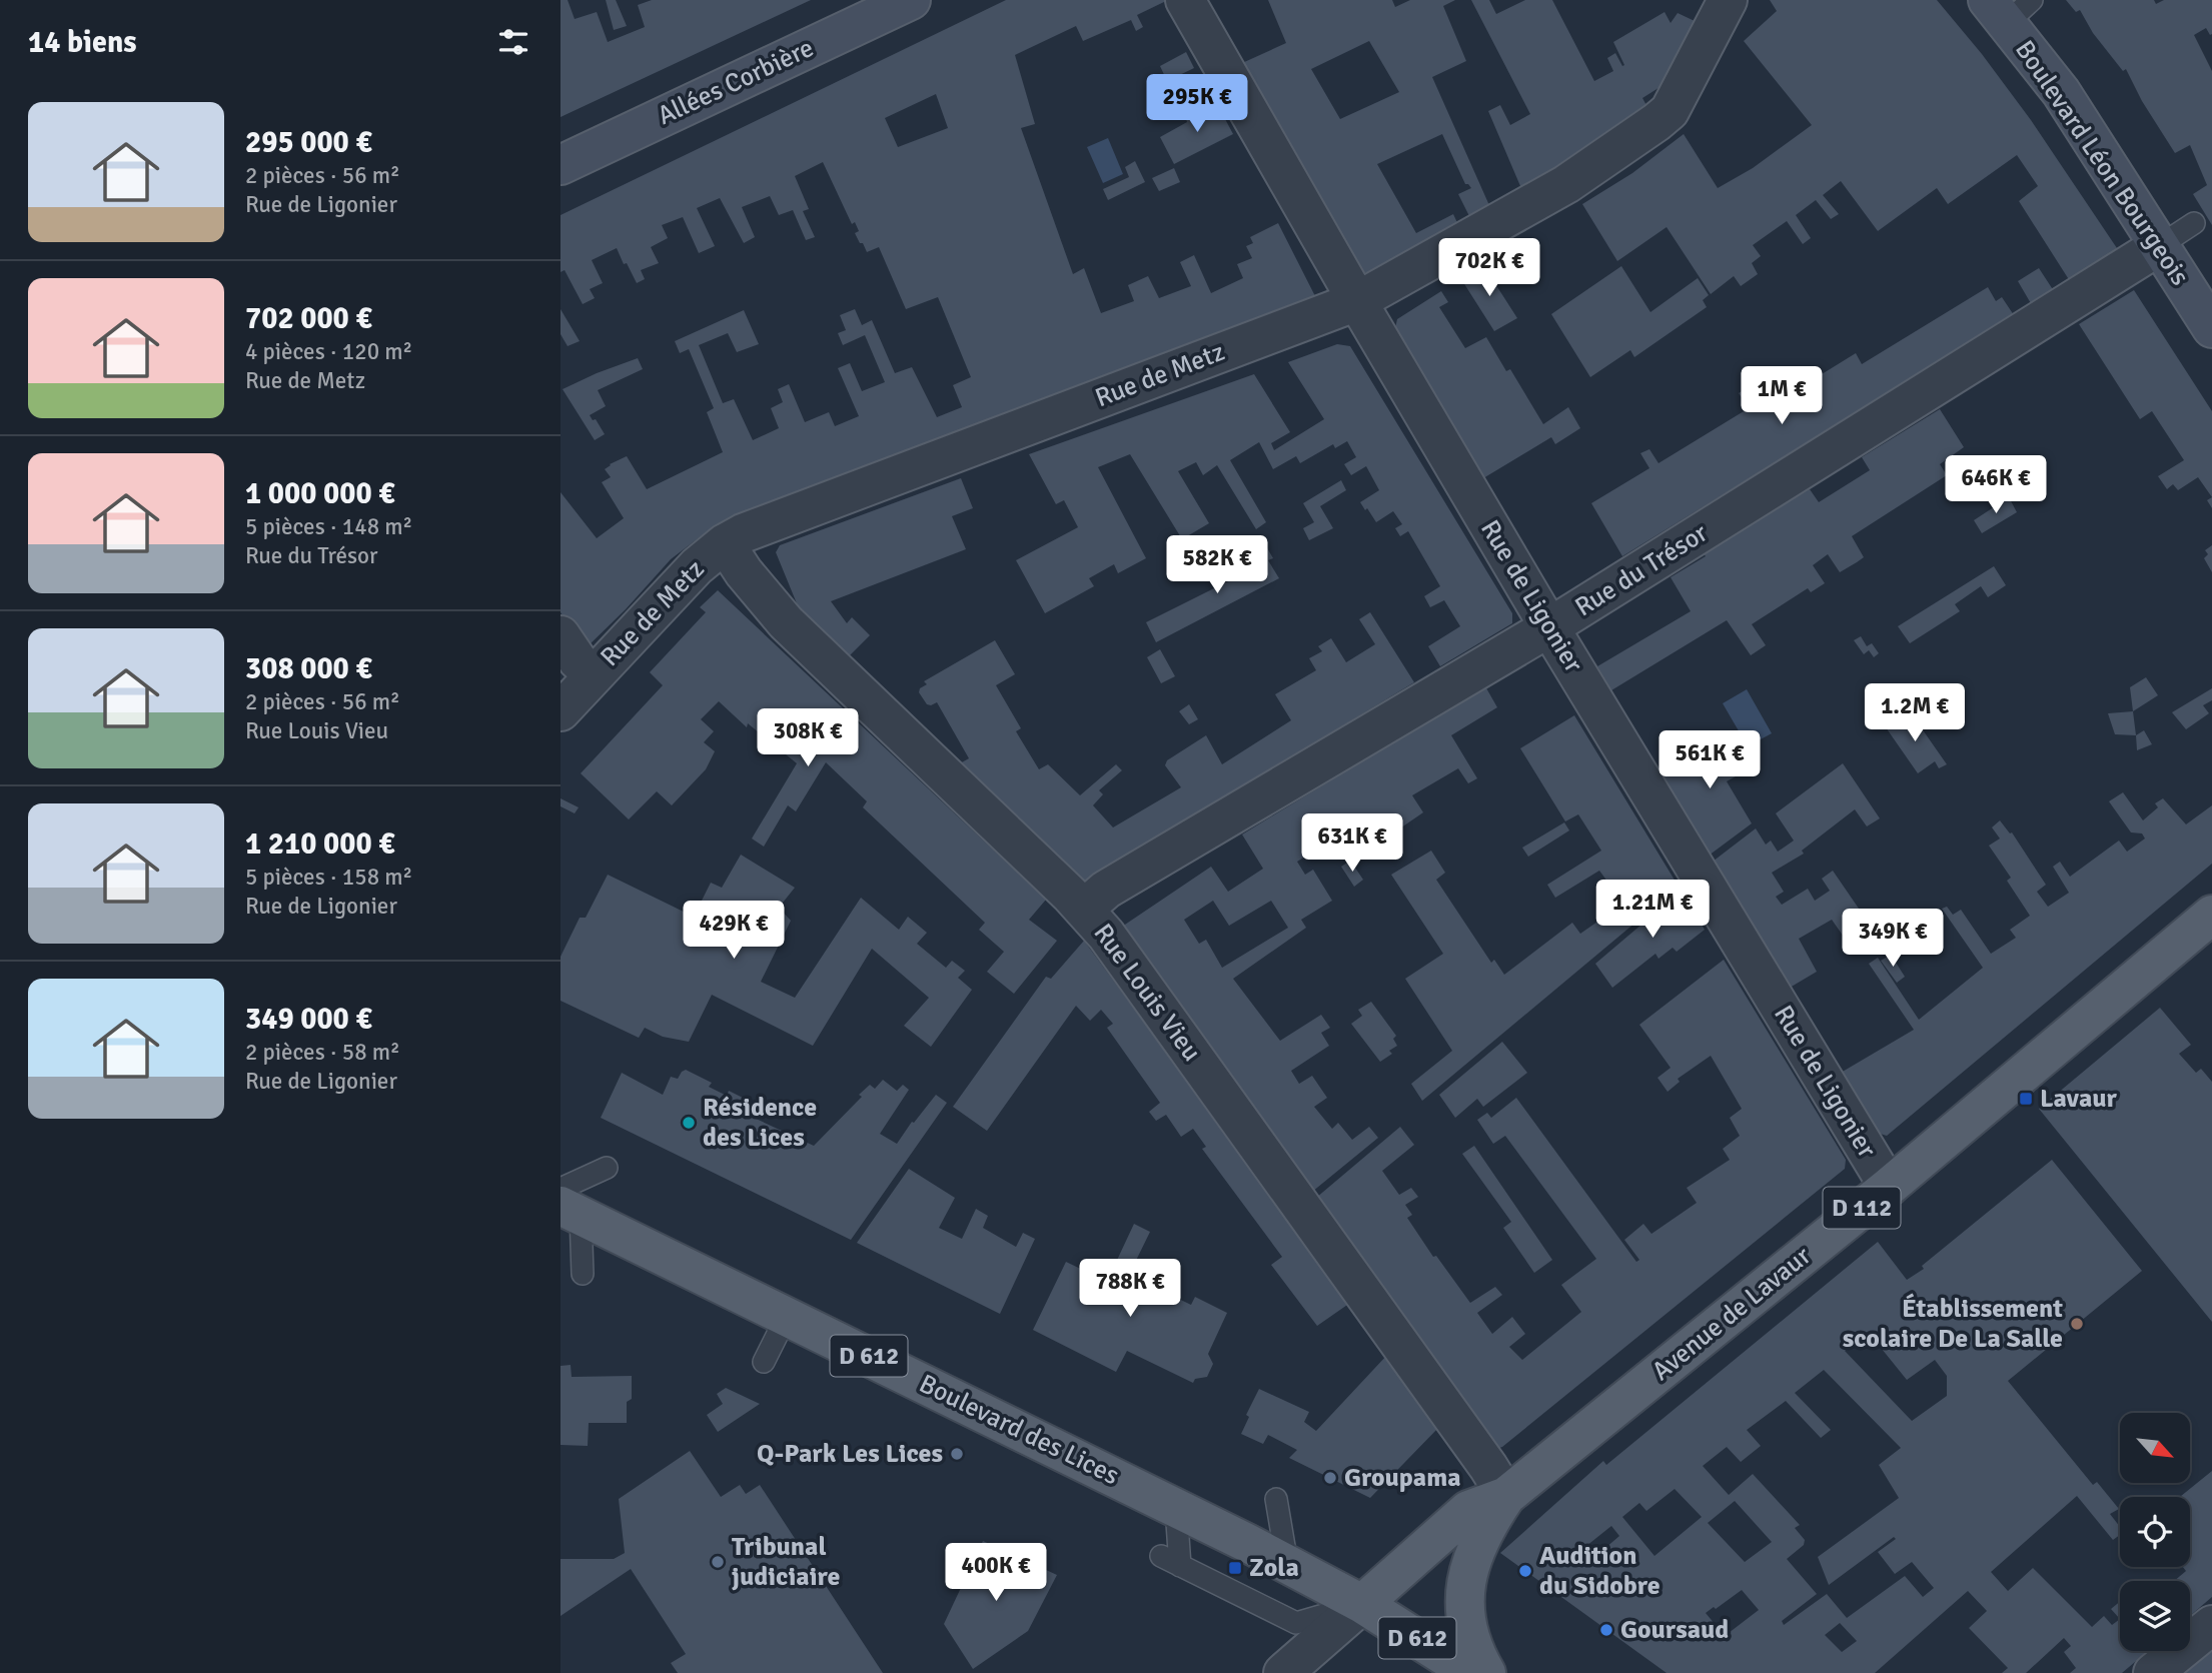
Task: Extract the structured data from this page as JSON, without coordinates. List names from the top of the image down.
{
  "streets": {
    "main road": [
      "D 112",
      "Avenue de Lavaur",
      "D 612",
      "Boulevard des Lices"
    ],
    "street": [
      "Allées Corbière",
      "Boulevard Léon Bourgeois",
      "Rue de Metz",
      "Rue du Trésor",
      "Rue de Ligonier",
      "Rue Louis Vieu"
    ]
  },
  "crossings": [
    ["Boulevard Léon Bourgeois", "Rue du Trésor"],
    ["Rue de Metz", "Rue de Ligonier"],
    ["Rue de Metz", "Rue Louis Vieu"],
    ["Rue du Trésor", "Rue de Ligonier"],
    ["Rue du Trésor", "Rue Louis Vieu"],
    ["Rue de Ligonier", "Avenue de Lavaur"],
    ["Rue Louis Vieu", "Avenue de Lavaur"],
    ["Avenue de Lavaur", "D 612"],
    ["Avenue de Lavaur", "Boulevard des Lices"],
    ["D 612", "Boulevard des Lices"]
  ],
  "places": {
    "transit": ["Lavaur", "Zola"],
    "other": [
      "Résidence des Lices",
      "Établissement scolaire De La Salle",
      "Q-Park Les Lices",
      "Groupama",
      "Tribunal judiciaire",
      "Audition du Sidobre",
      "Goursaud"
    ]
  },
  "north": "bottom right",
  "page": {
    "heading": "14 biens",
    "price": [
      "295K €",
      "702K €",
      "1M €",
      "646K €",
      "582K €",
      "1.2M €",
      "308K €",
      "561K €",
      "631K €",
      "1.21M €",
      "429K €",
      "349K €",
      "788K €",
      "400K €"
    ],
    "list": [
      {
        "name": "295 000 €",
        "note": "2 pièces · 56 m² · Rue de Ligonier"
      },
      {
        "name": "702 000 €",
        "note": "4 pièces · 120 m² · Rue de Metz"
      },
      {
        "name": "1 000 000 €",
        "note": "5 pièces · 148 m² · Rue du Trésor"
      },
      {
        "name": "308 000 €",
        "note": "2 pièces · 56 m² · Rue Louis Vieu"
      },
      {
        "name": "1 210 000 €",
        "note": "5 pièces · 158 m² · Rue de Ligonier"
      },
      {
        "name": "349 000 €",
        "note": "2 pièces · 58 m² · Rue de Ligonier"
      }
    ]
  }
}
